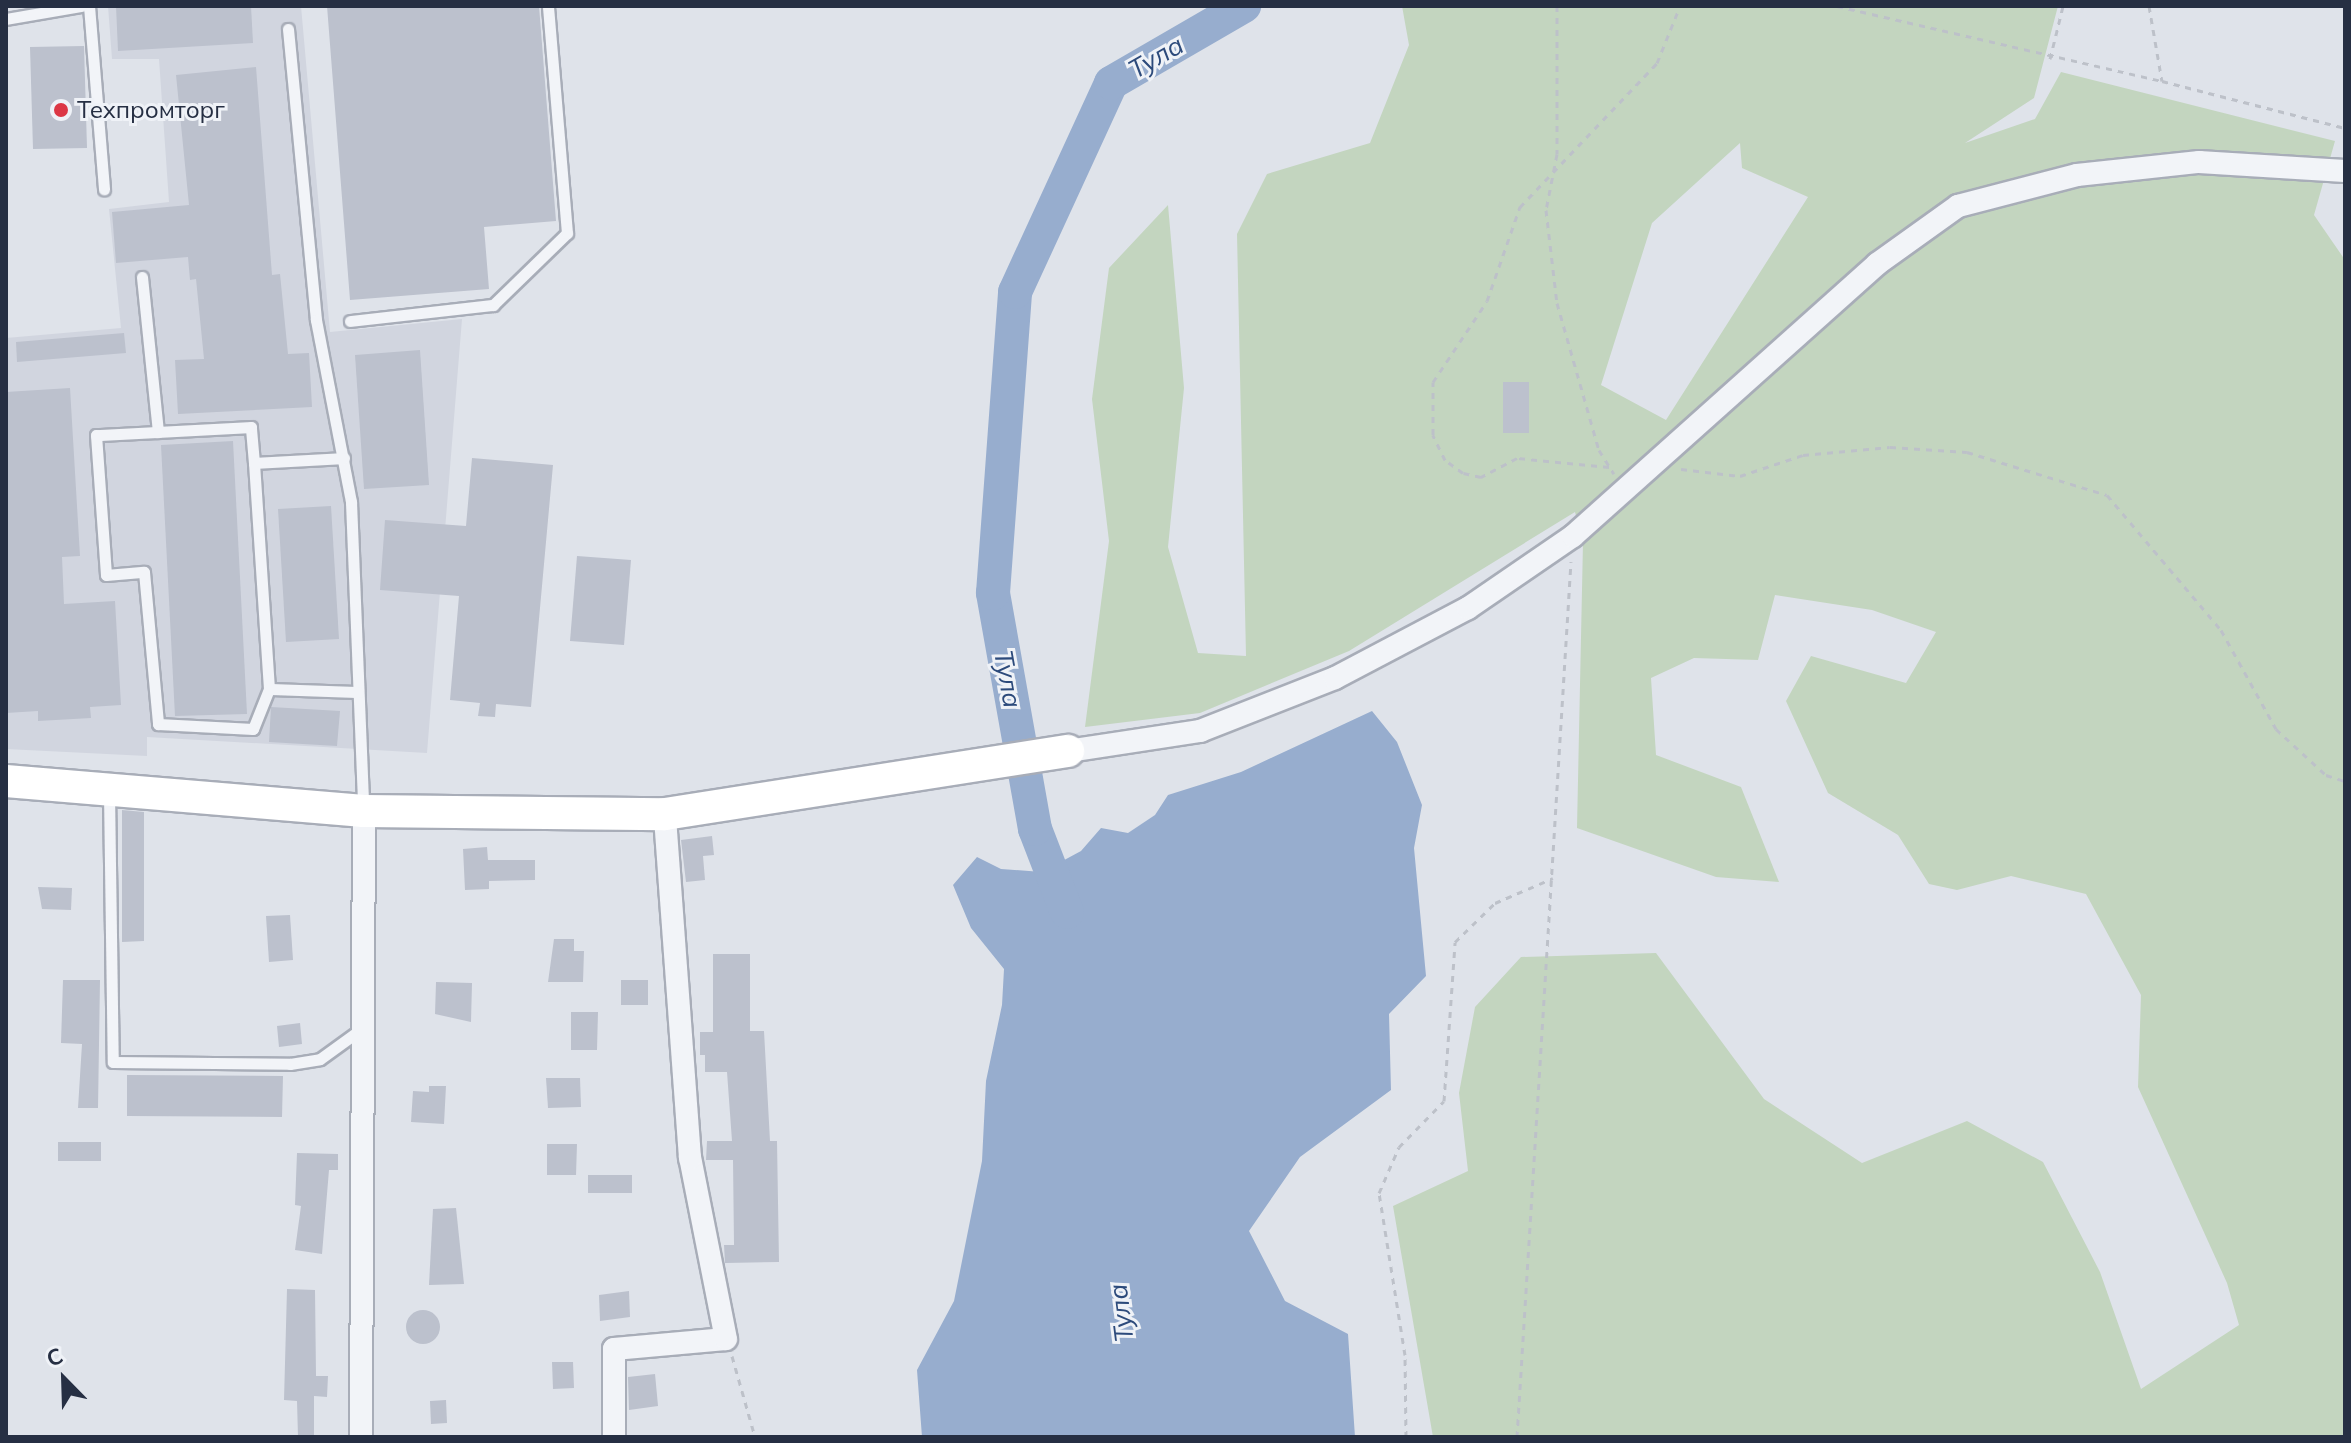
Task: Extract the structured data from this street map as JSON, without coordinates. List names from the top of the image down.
{
  "water": ["Тула"],
  "places": ["Техпромторг"],
  "north": "top left"
}
